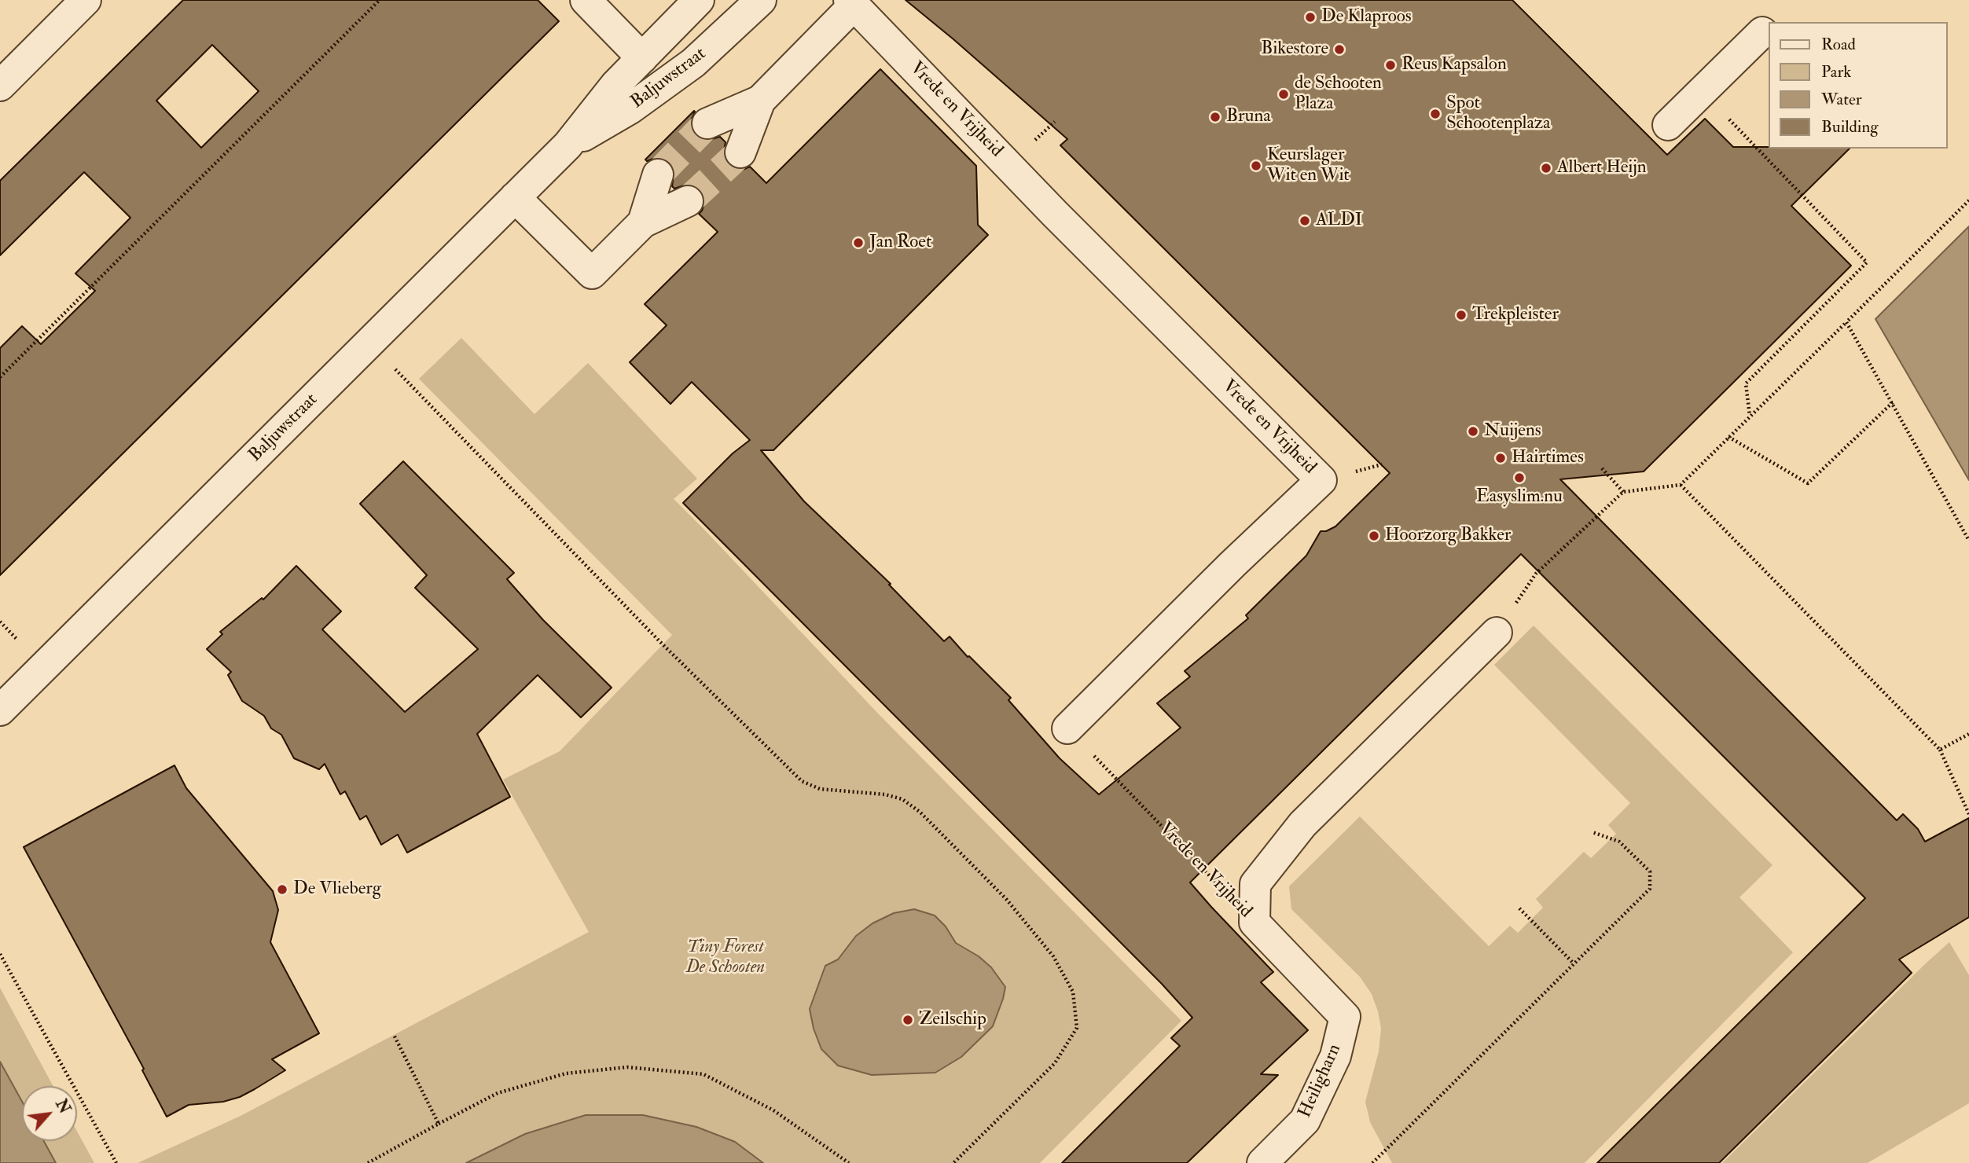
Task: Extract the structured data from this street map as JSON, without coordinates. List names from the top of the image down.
{
  "streets": {
    "street": ["Baljuwstraat", "Vrede en Vrijheid", "Heiligharn"]
  },
  "crossings": [
    ["Vrede en Vrijheid", "Heiligharn"]
  ],
  "parks": ["Tiny Forest De Schooten"],
  "places": [
    "De Klaproos",
    "Bikestore",
    "Reus Kapsalon",
    "de Schooten Plaza",
    "Spot Schootenplaza",
    "Bruna",
    "Keurslager Wit en Wit",
    "Albert Heijn",
    "ALDI",
    "Jan Roet",
    "Trekpleister",
    "Nuijens",
    "Hairtimes",
    "Easyslim.nu",
    "Hoorzorg Bakker",
    "De Vlieberg",
    "Zeilschip"
  ],
  "legend": [
    "Road",
    "Park",
    "Water",
    "Building"
  ],
  "north": "top right"
}
